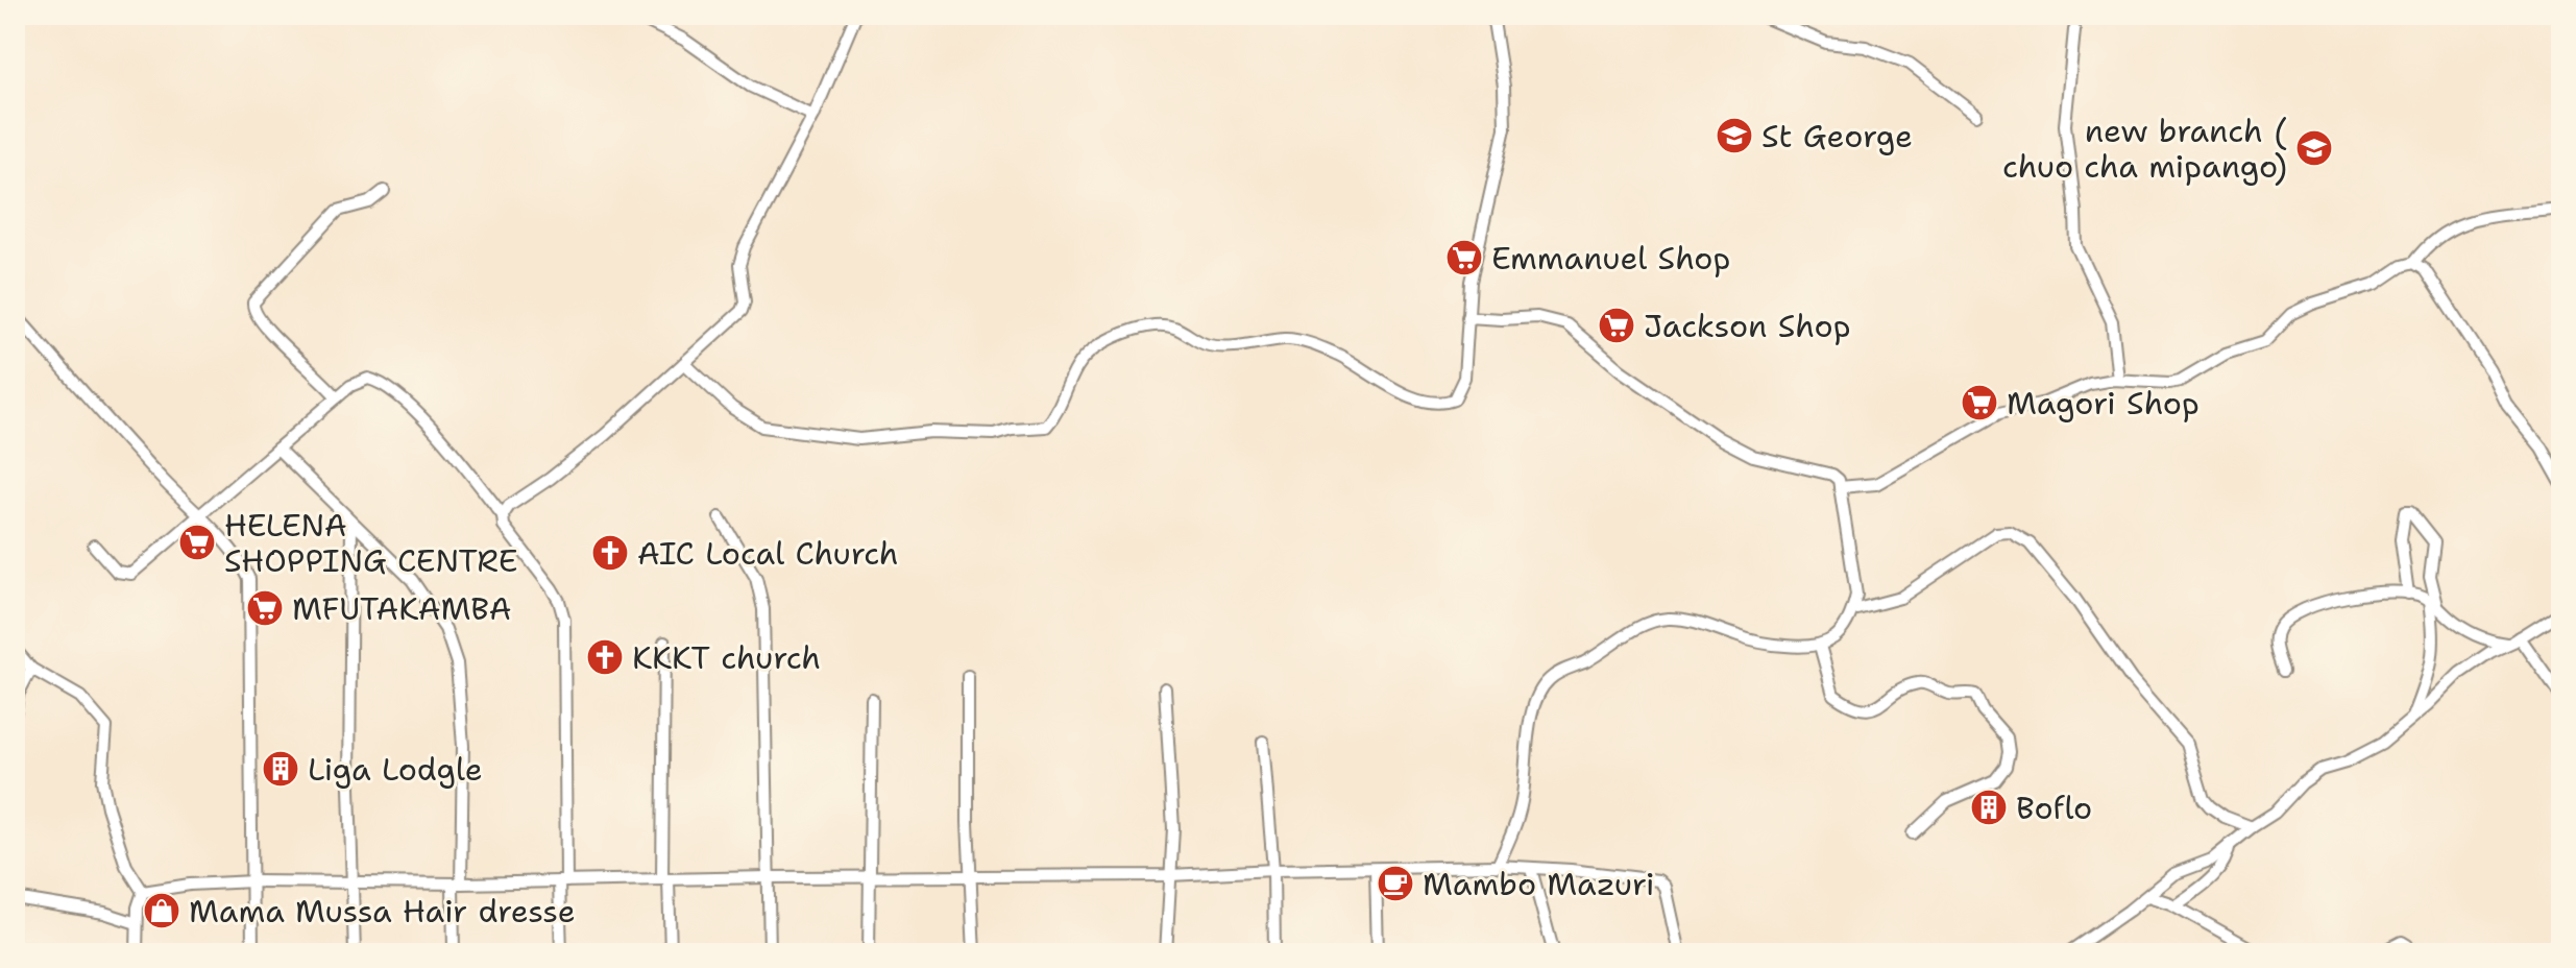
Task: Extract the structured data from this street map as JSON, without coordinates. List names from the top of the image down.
{
  "places": {
    "school or university": ["St George", "new branch ( chuo cha mipango)"],
    "supermarket": [
      "Emmanuel Shop",
      "Jackson Shop",
      "Magori Shop",
      "HELENA SHOPPING CENTRE",
      "MFUTAKAMBA"
    ],
    "church": ["AIC Local Church", "KKKT church"],
    "building": ["Liga Lodgle", "Boflo"],
    "cafe": ["Mambo Mazuri"],
    "shop": ["Mama Mussa Hair dresse"]
  }
}
